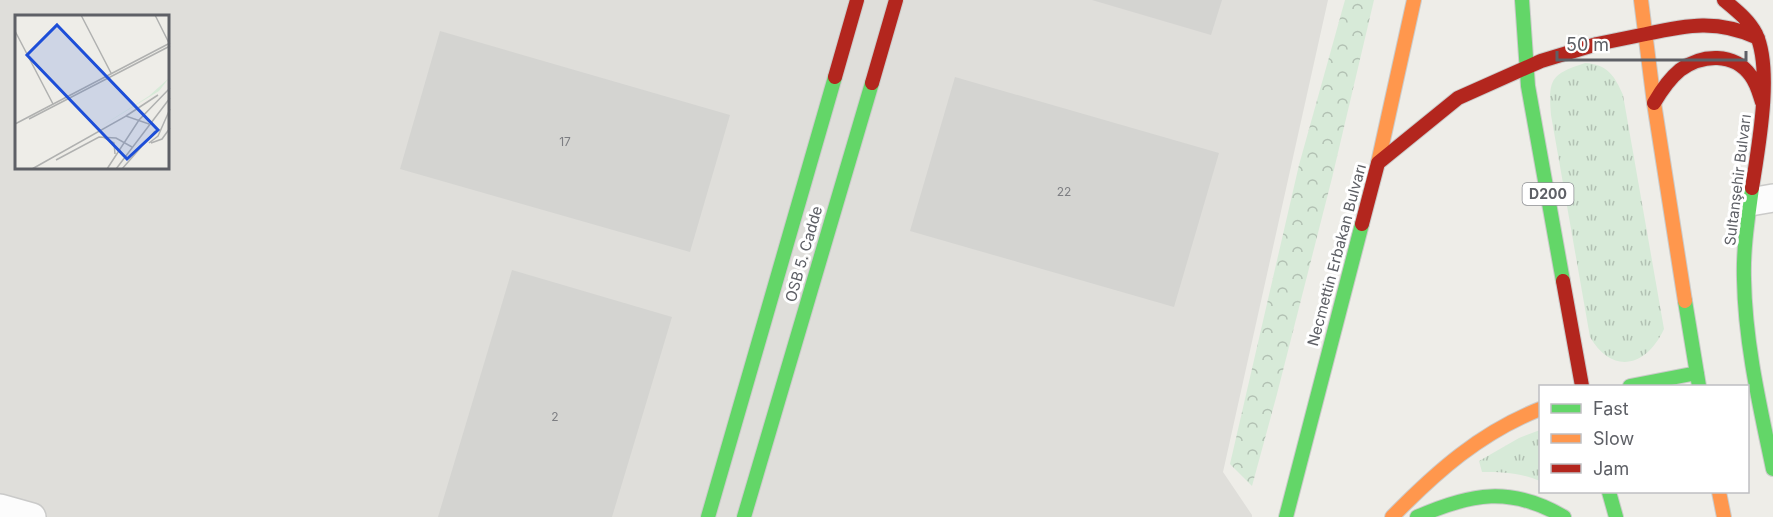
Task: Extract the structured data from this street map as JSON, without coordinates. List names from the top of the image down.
{
  "streets": {
    "main road": [
      "Sultanşehir Bulvarı",
      "D200",
      "OSB 5. Cadde",
      "Necmettin Erbakan Bulvarı"
    ]
  },
  "crossings": [
    ["Sultanşehir Bulvarı", "Necmettin Erbakan Bulvarı"],
    ["D200", "Necmettin Erbakan Bulvarı"]
  ],
  "house_numbers": ["17", "22", "2"],
  "legend": ["Fast", "Slow", "Jam"],
  "scale_bar": "50 m"
}
